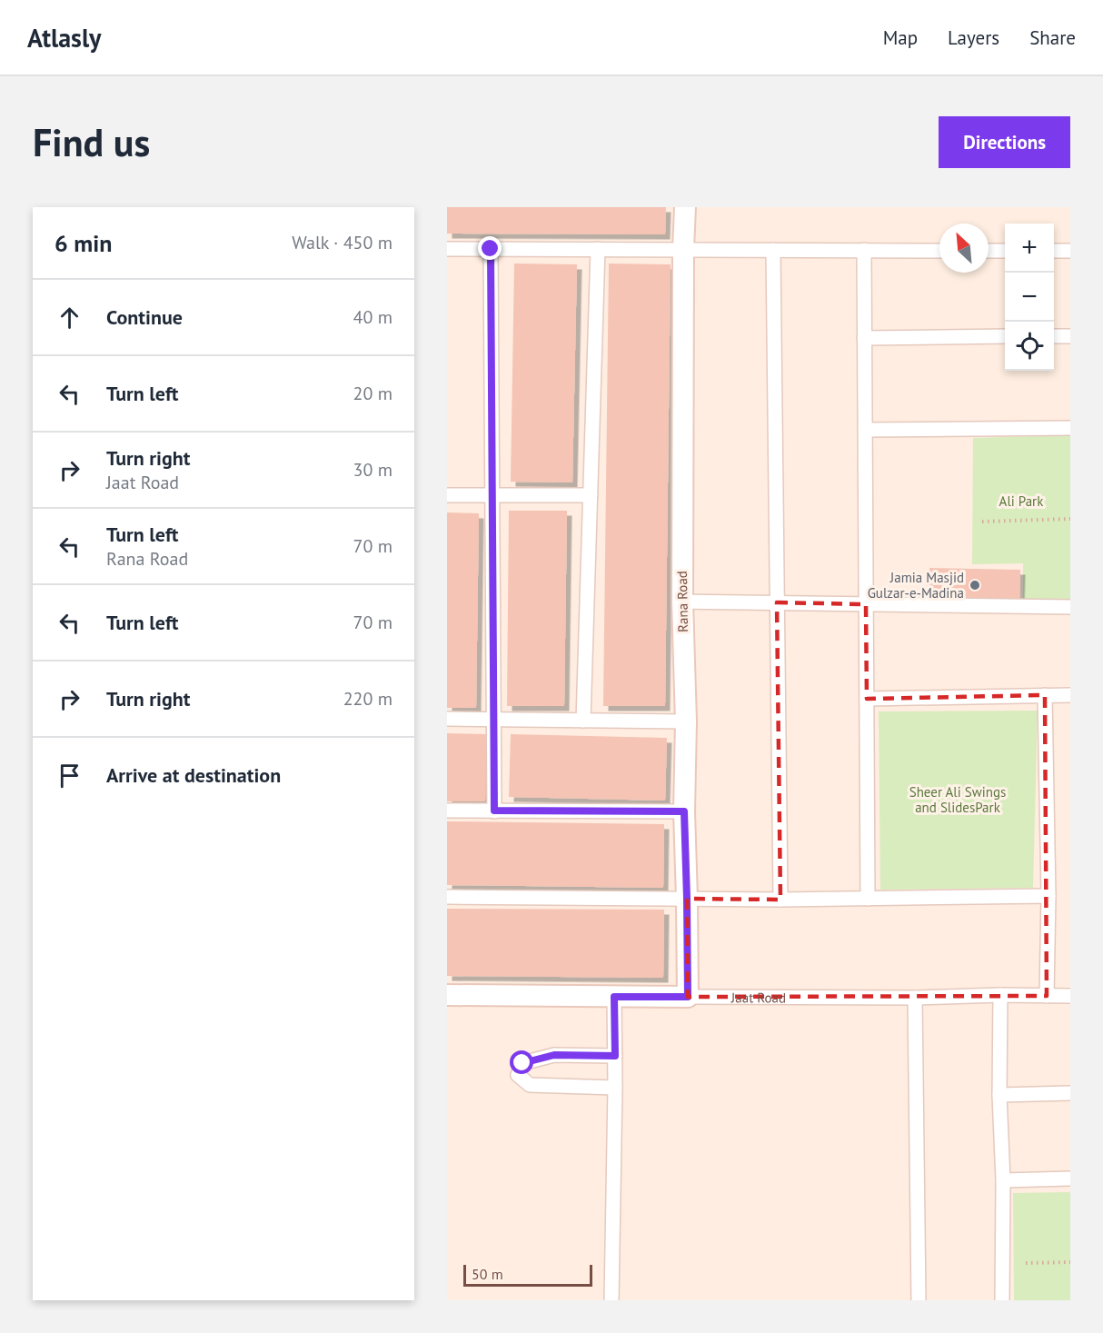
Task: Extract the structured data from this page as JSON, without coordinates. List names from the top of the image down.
{
  "streets": {
    "street": ["Rana Road", "Jaat Road"]
  },
  "crossings": [
    ["Rana Road", "Jaat Road"]
  ],
  "parks": ["Ali Park", "Sheer Ali Swings and SlidesPark"],
  "places": ["Jamia Masjid Gulzar-e-Madina"],
  "scale_bar": "50 m",
  "north": "top left",
  "page": {
    "header": "Atlasly",
    "nav": ["Map", "Layers", "Share"],
    "buttons": "Directions",
    "title": "Find us",
    "heading": ["6 min", "Walk · 450 m"],
    "map_buttons": ["+", "−"],
    "list": [
      ["Continue", "40 m"],
      ["Turn left", "20 m"],
      ["Turn right", "Jaat Road", "30 m"],
      ["Turn left", "Rana Road", "70 m"],
      ["Turn left", "70 m"],
      ["Turn right", "220 m"],
      "Arrive at destination"
    ],
    "scale": "50 m"
  }
}
